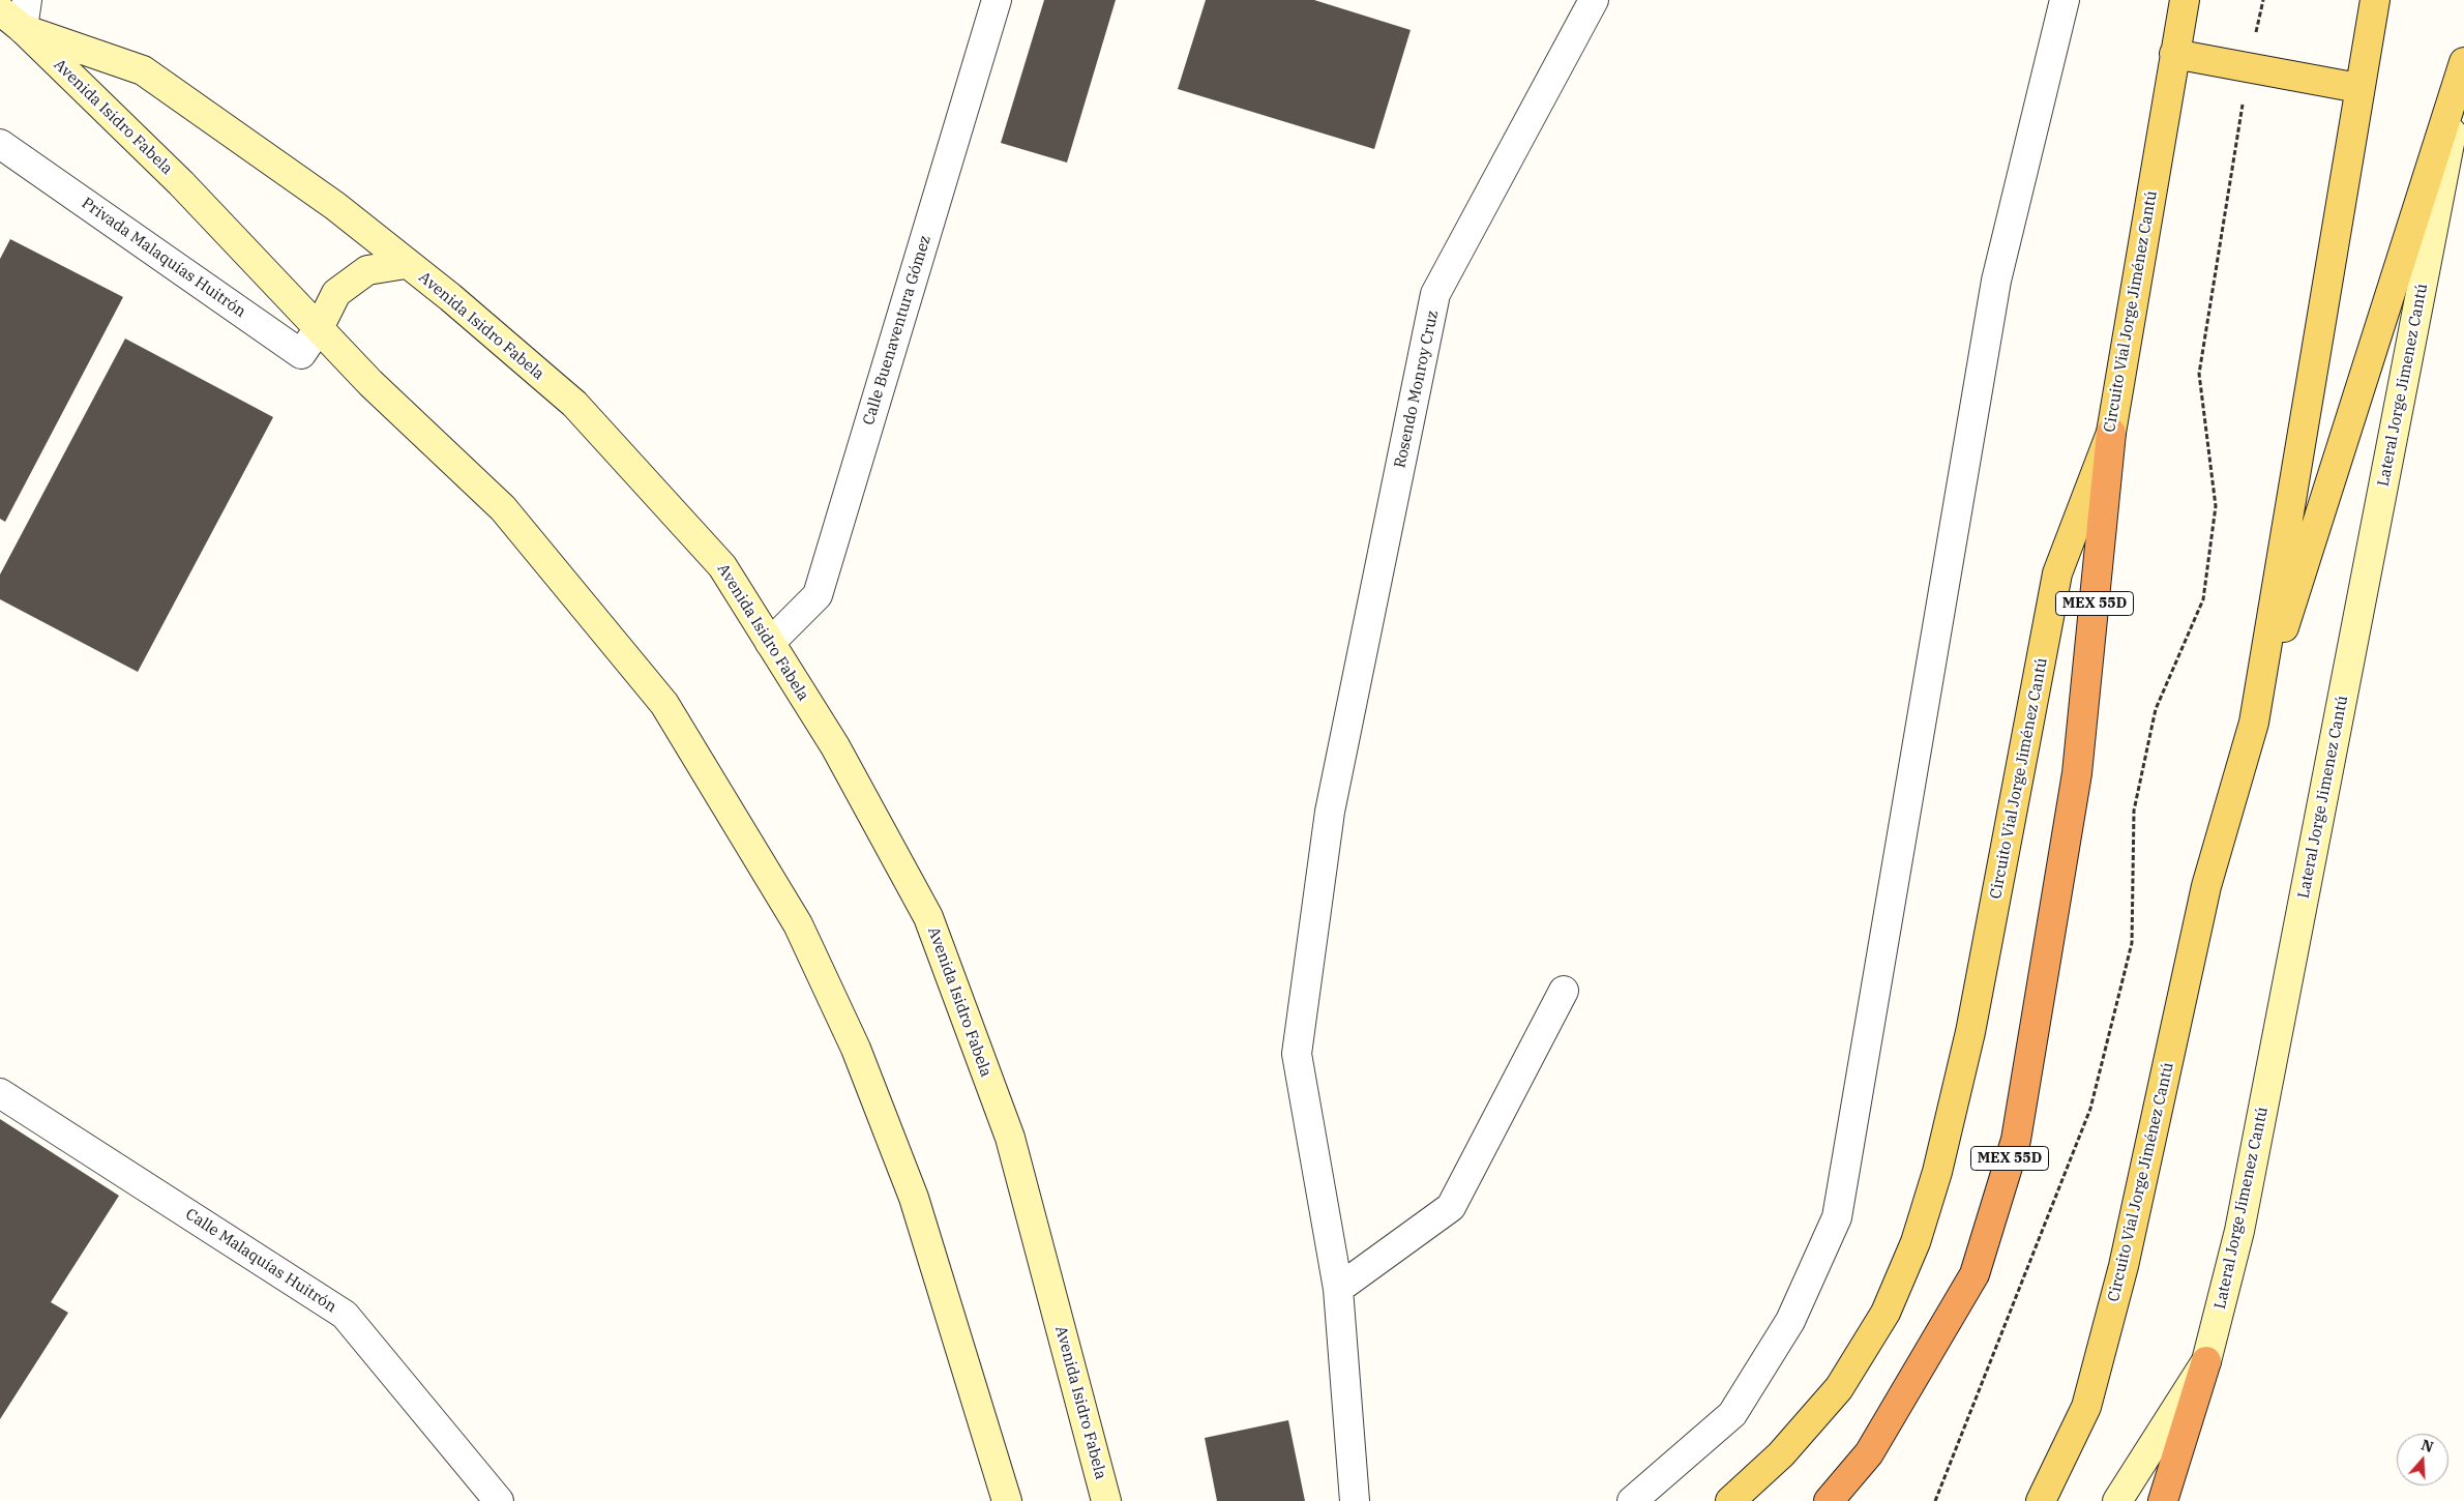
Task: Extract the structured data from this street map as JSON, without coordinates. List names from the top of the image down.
{
  "streets": {
    "highway": ["MEX 55D"],
    "main road": ["Avenida Isidro Fabela", "Circuito Vial Jorge Jiménez Cantú", "Lateral Jorge Jimenez Cantú"],
    "street": [
      "Privada Malaquías Huitrón",
      "Calle Buenaventura Gómez",
      "Rosendo Monroy Cruz",
      "Calle Malaquías Huitrón"
    ]
  },
  "crossings": [
    ["Avenida Isidro Fabela", "Privada Malaquías Huitrón"],
    ["Avenida Isidro Fabela", "Calle Buenaventura Gómez"],
    ["Circuito Vial Jorge Jiménez Cantú", "MEX 55D"]
  ],
  "north": "top"
}
